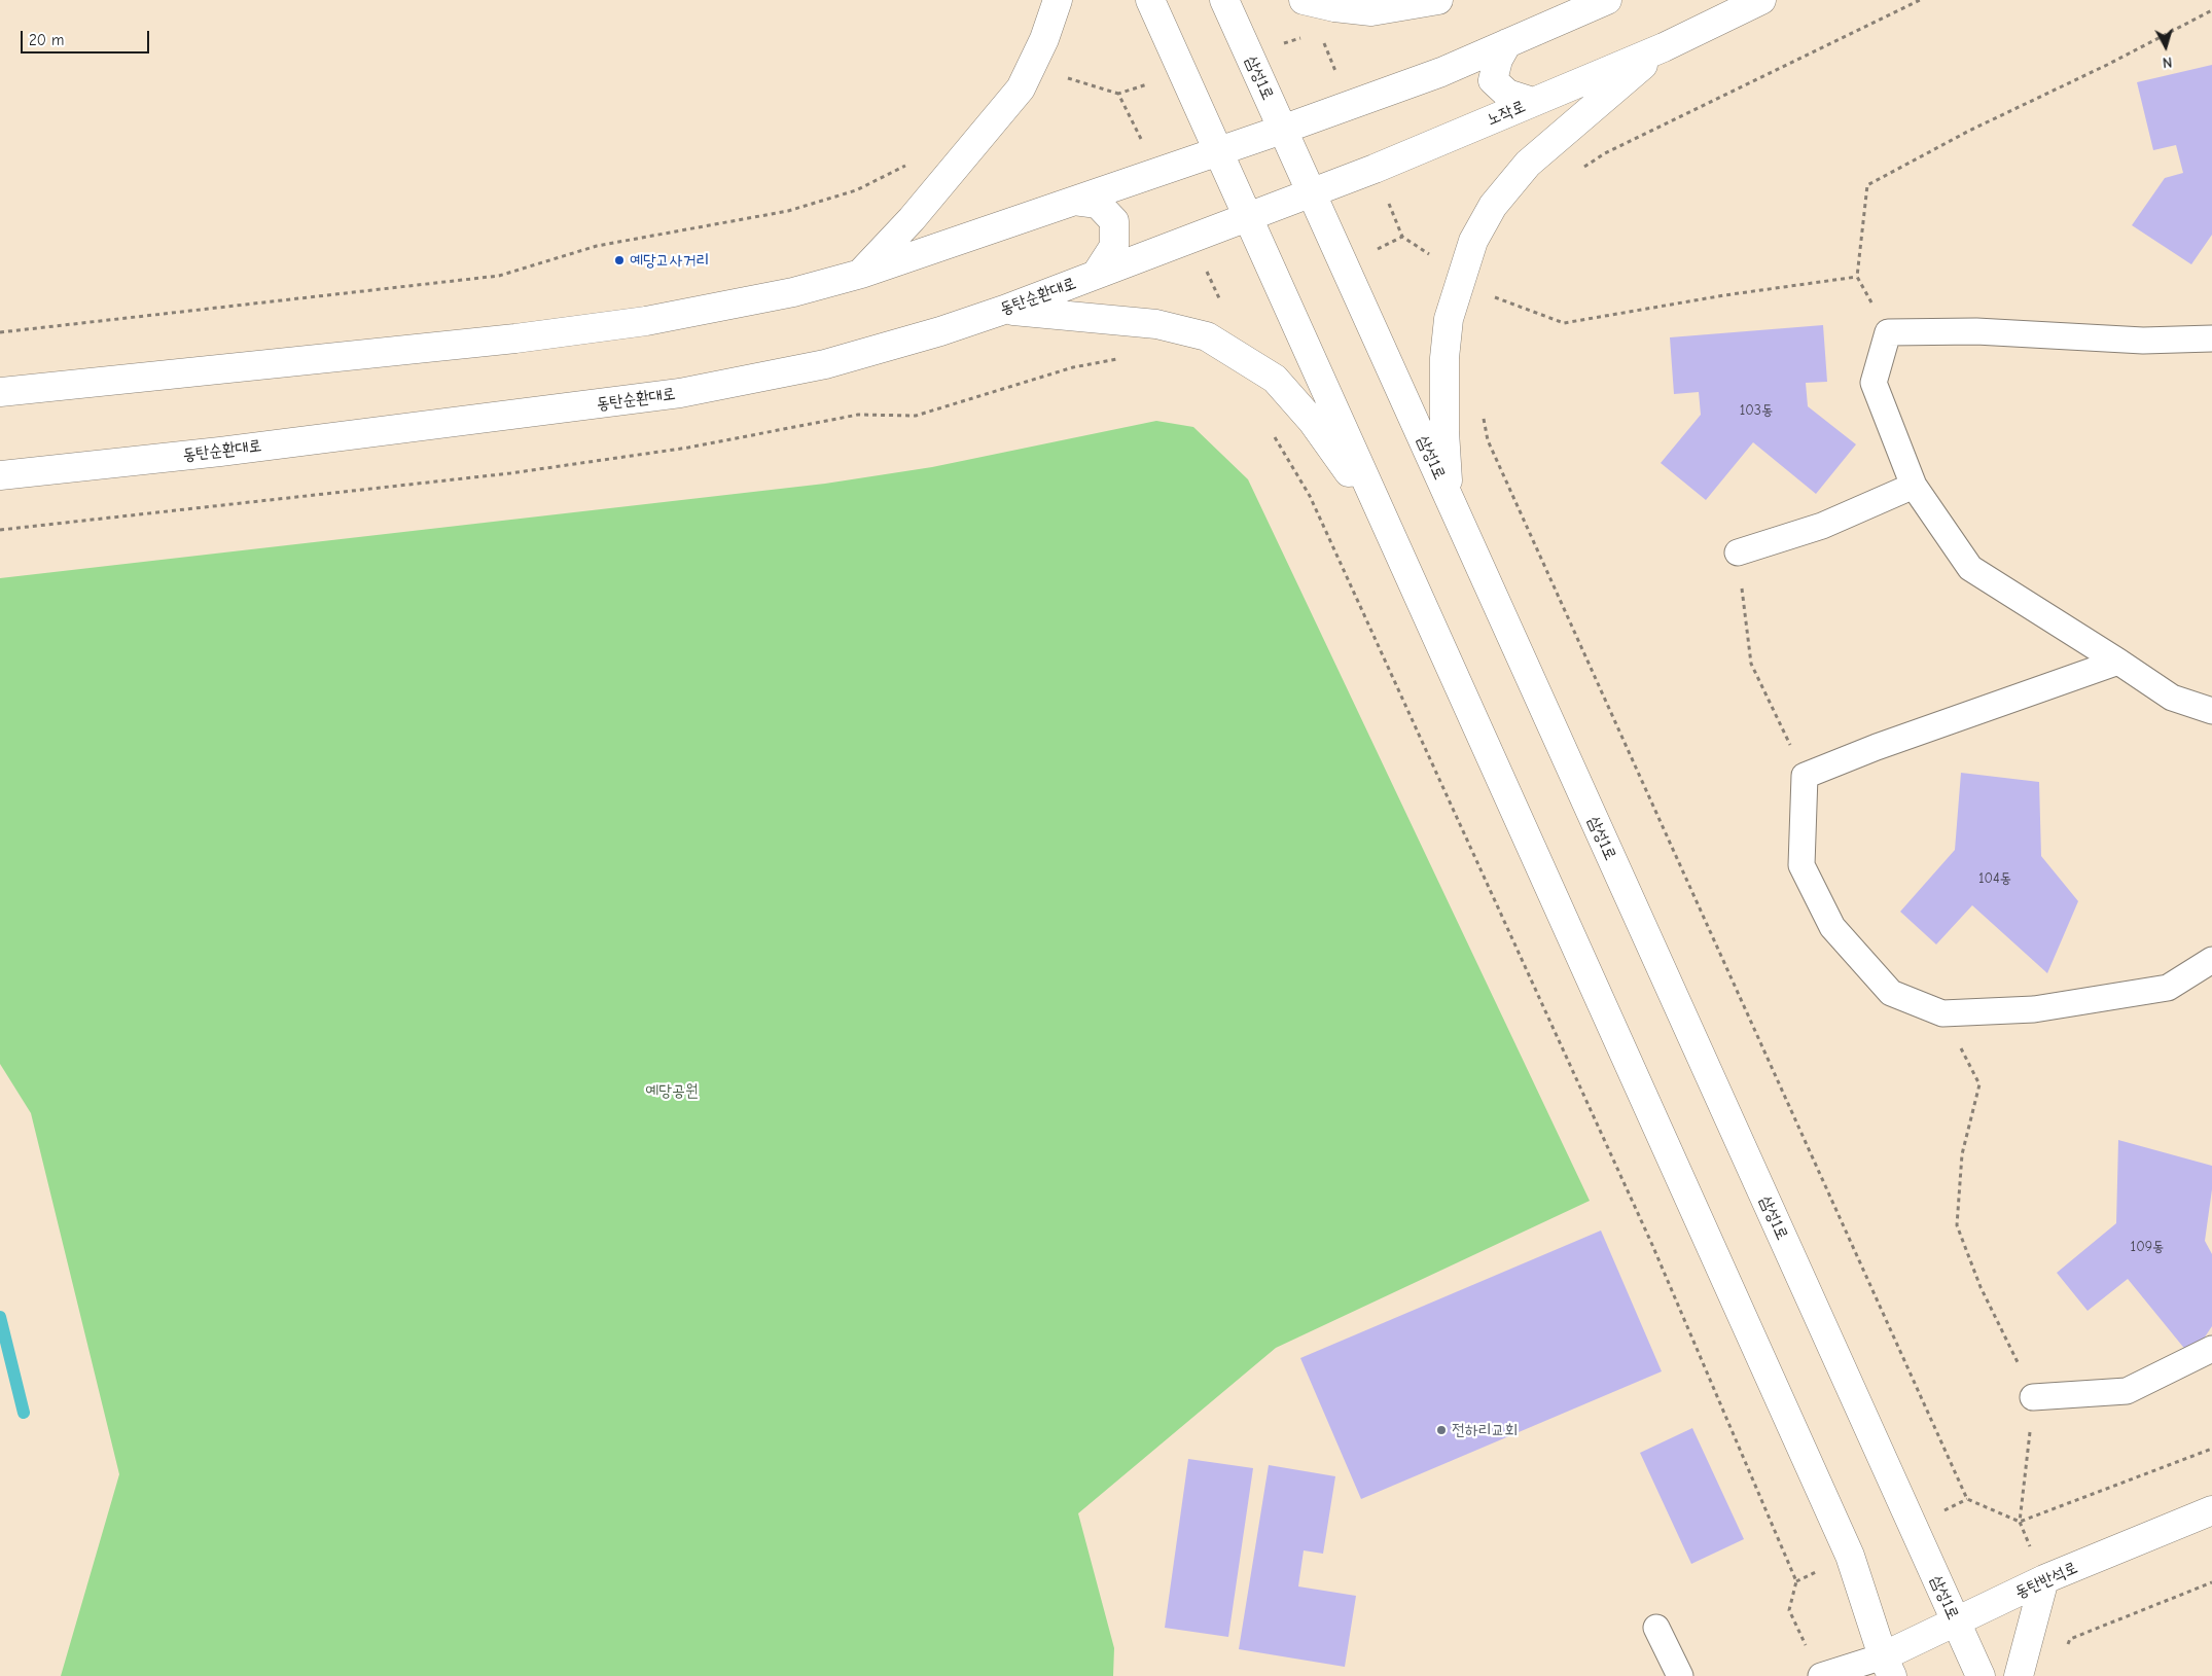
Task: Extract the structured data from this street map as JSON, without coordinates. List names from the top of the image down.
{
  "streets": {
    "street": [
      "삼성1로",
      "노작로",
      "동탄순환대로",
      "동탄반석로"
    ]
  },
  "crossings": [
    ["삼성1로", "노작로"],
    ["삼성1로", "동탄반석로"],
    ["노작로", "동탄순환대로"]
  ],
  "parks": ["예당공원"],
  "places": ["예당고사거리", "전하리교회"],
  "house_numbers": ["103동", "104동", "109동"],
  "scale_bar": "20 m",
  "north": "bottom"
}
